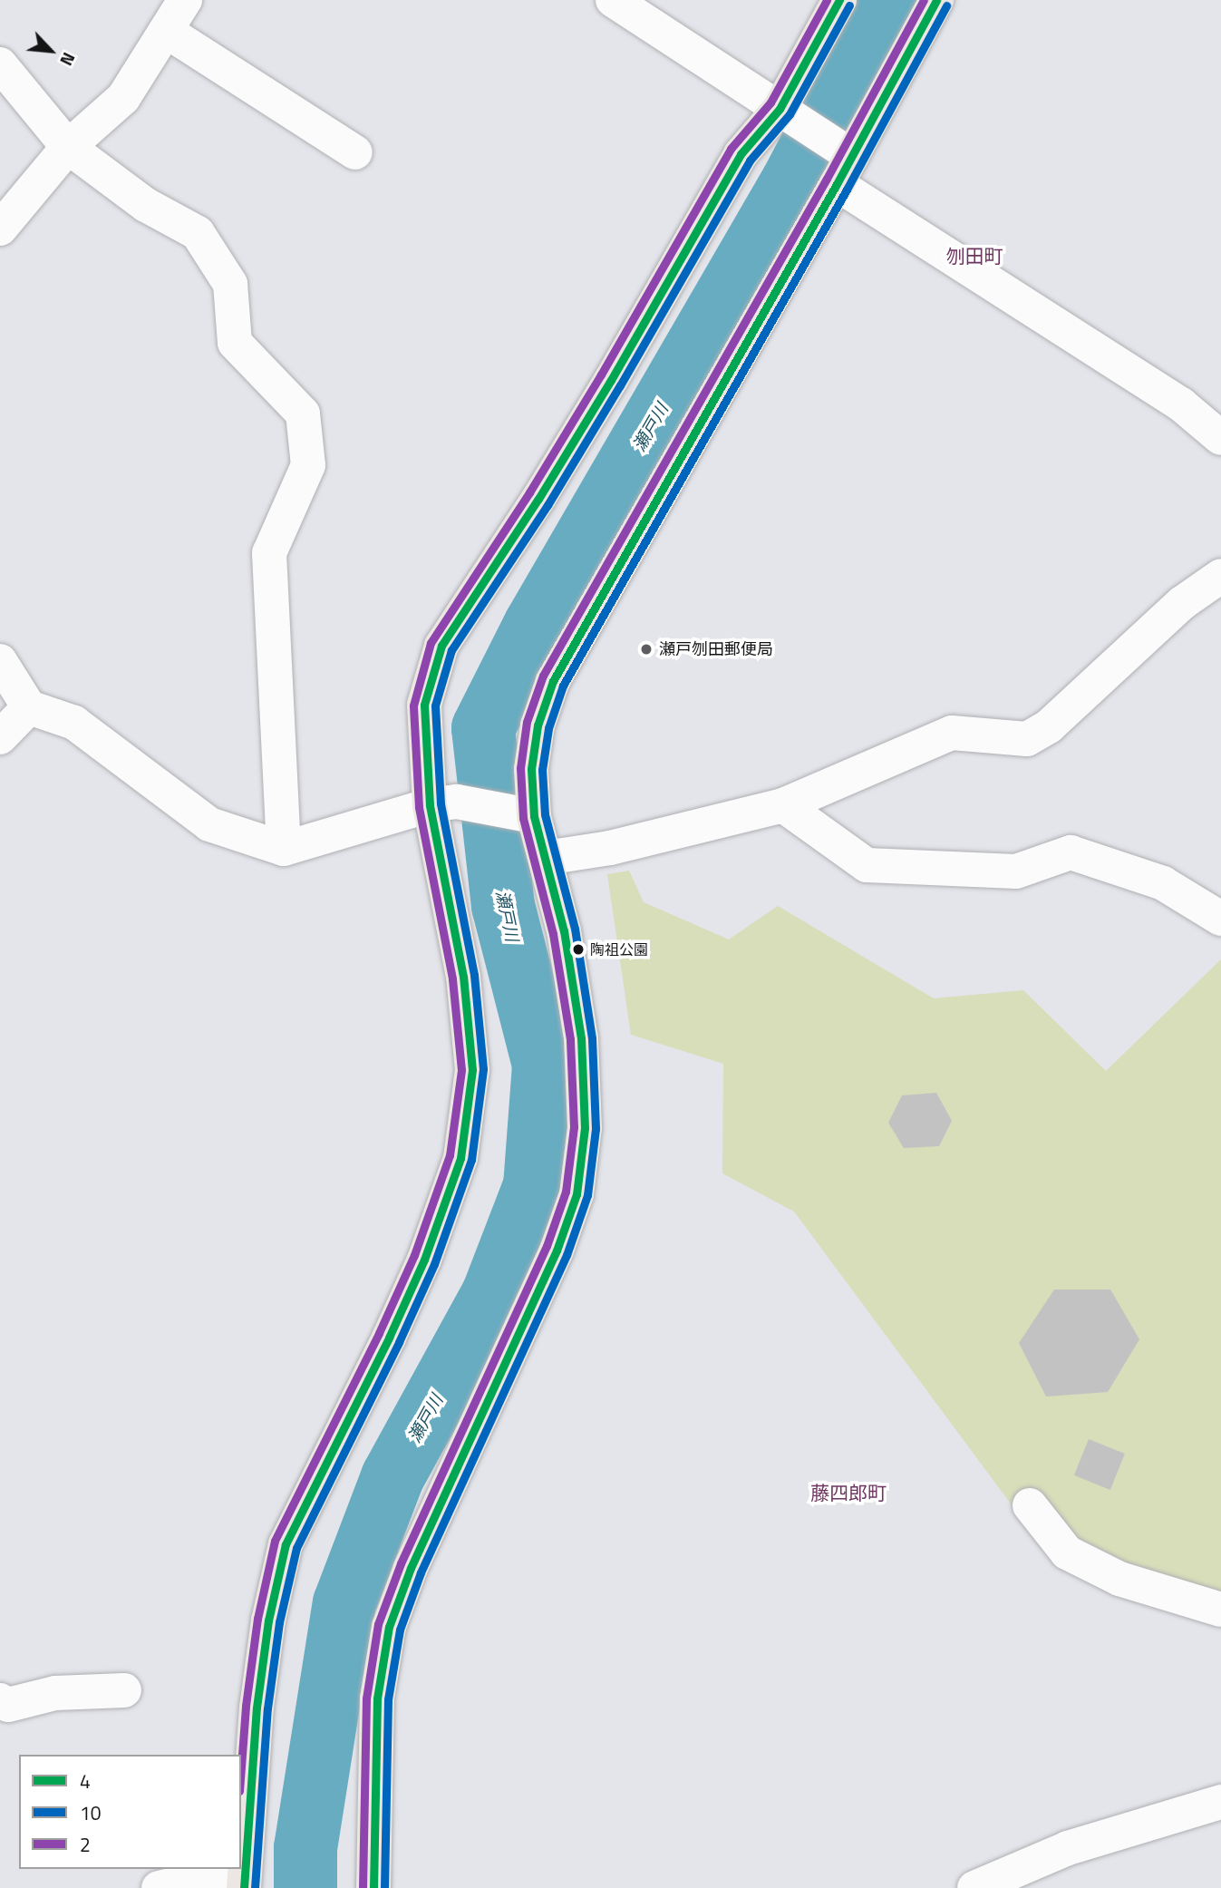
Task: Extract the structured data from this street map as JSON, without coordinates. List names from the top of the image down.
{
  "districts": ["刎田町", "藤四郎町"],
  "water": ["瀬戸川"],
  "places": ["瀬戸刎田郵便局", "陶祖公園"],
  "lines": ["transit line 4", "transit line 2", "transit line 10"],
  "legend": ["4", "10", "2"],
  "north": "bottom right"
}
